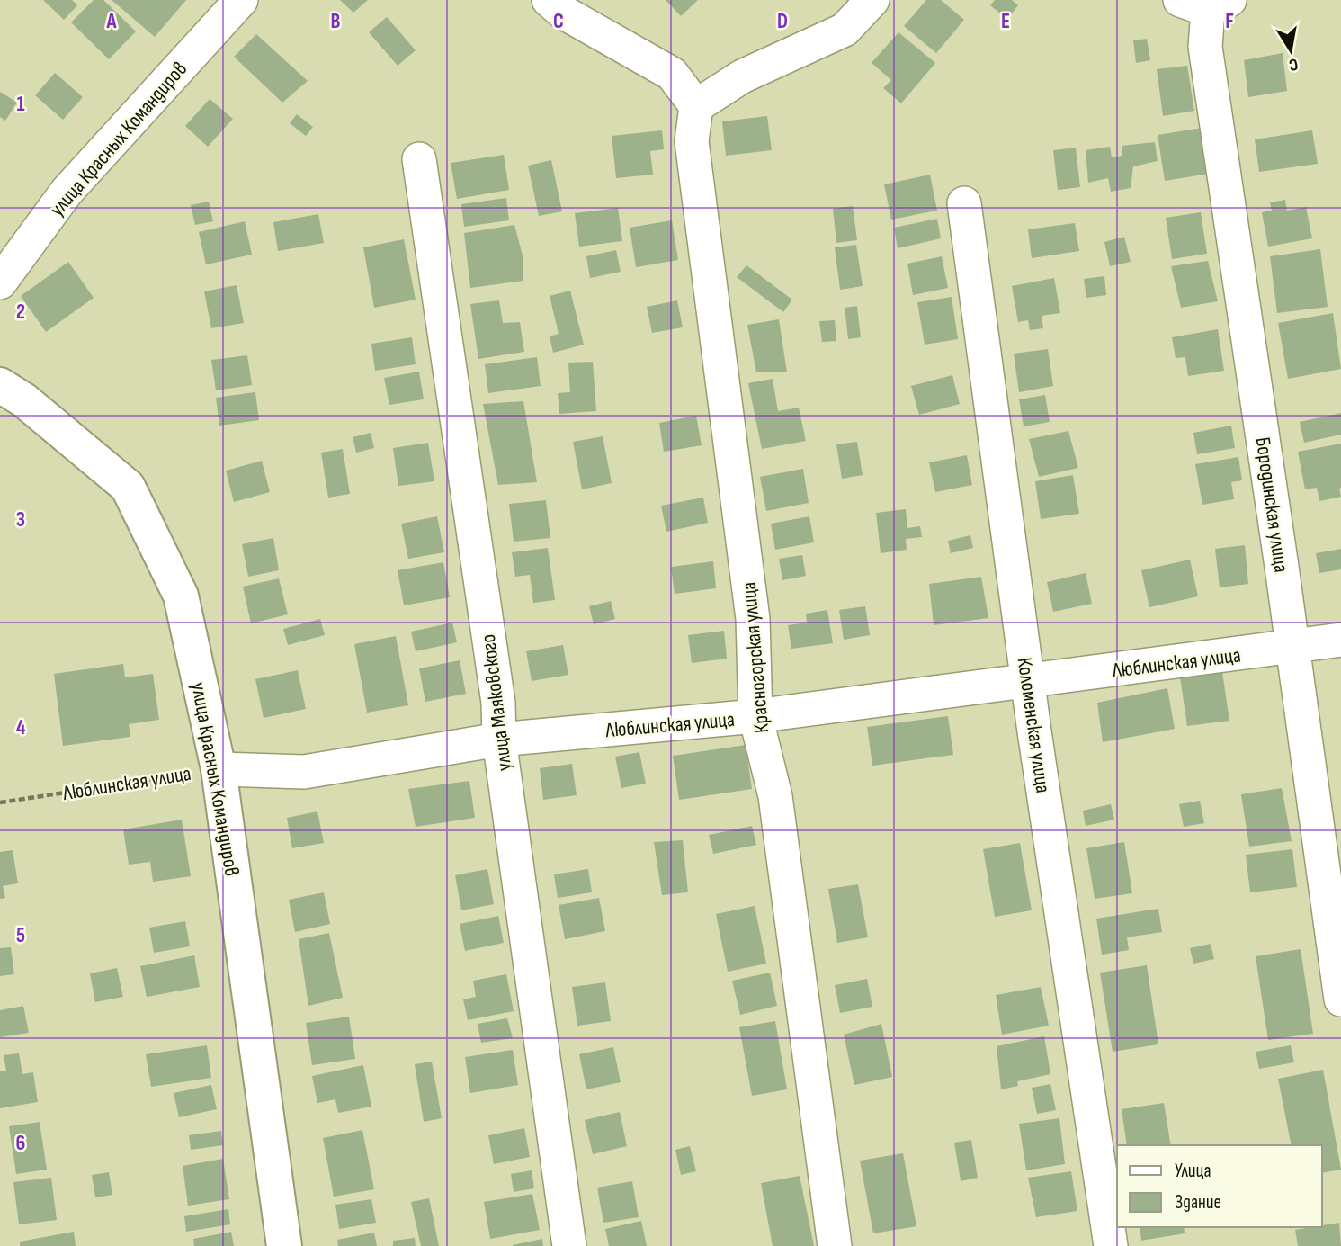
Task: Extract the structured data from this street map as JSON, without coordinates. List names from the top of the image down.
{
  "streets": {
    "street": [
      "улица Красных Командиров",
      "Бородинская улица",
      "Красногорская улица",
      "Люблинская улица",
      "улица Маяковского",
      "Коломенская улица"
    ]
  },
  "crossings": [
    ["улица Красных Командиров", "Люблинская улица"],
    ["Бородинская улица", "Люблинская улица"],
    ["Красногорская улица", "Люблинская улица"],
    ["Люблинская улица", "улица Маяковского"],
    ["Люблинская улица", "Коломенская улица"]
  ],
  "legend": ["Улица", "Здание"],
  "north": "bottom",
  "grid": {
    "columns": [
      "A",
      "B",
      "C",
      "D",
      "E",
      "F"
    ],
    "rows": [
      "1",
      "2",
      "3",
      "4",
      "5",
      "6"
    ]
  }
}
